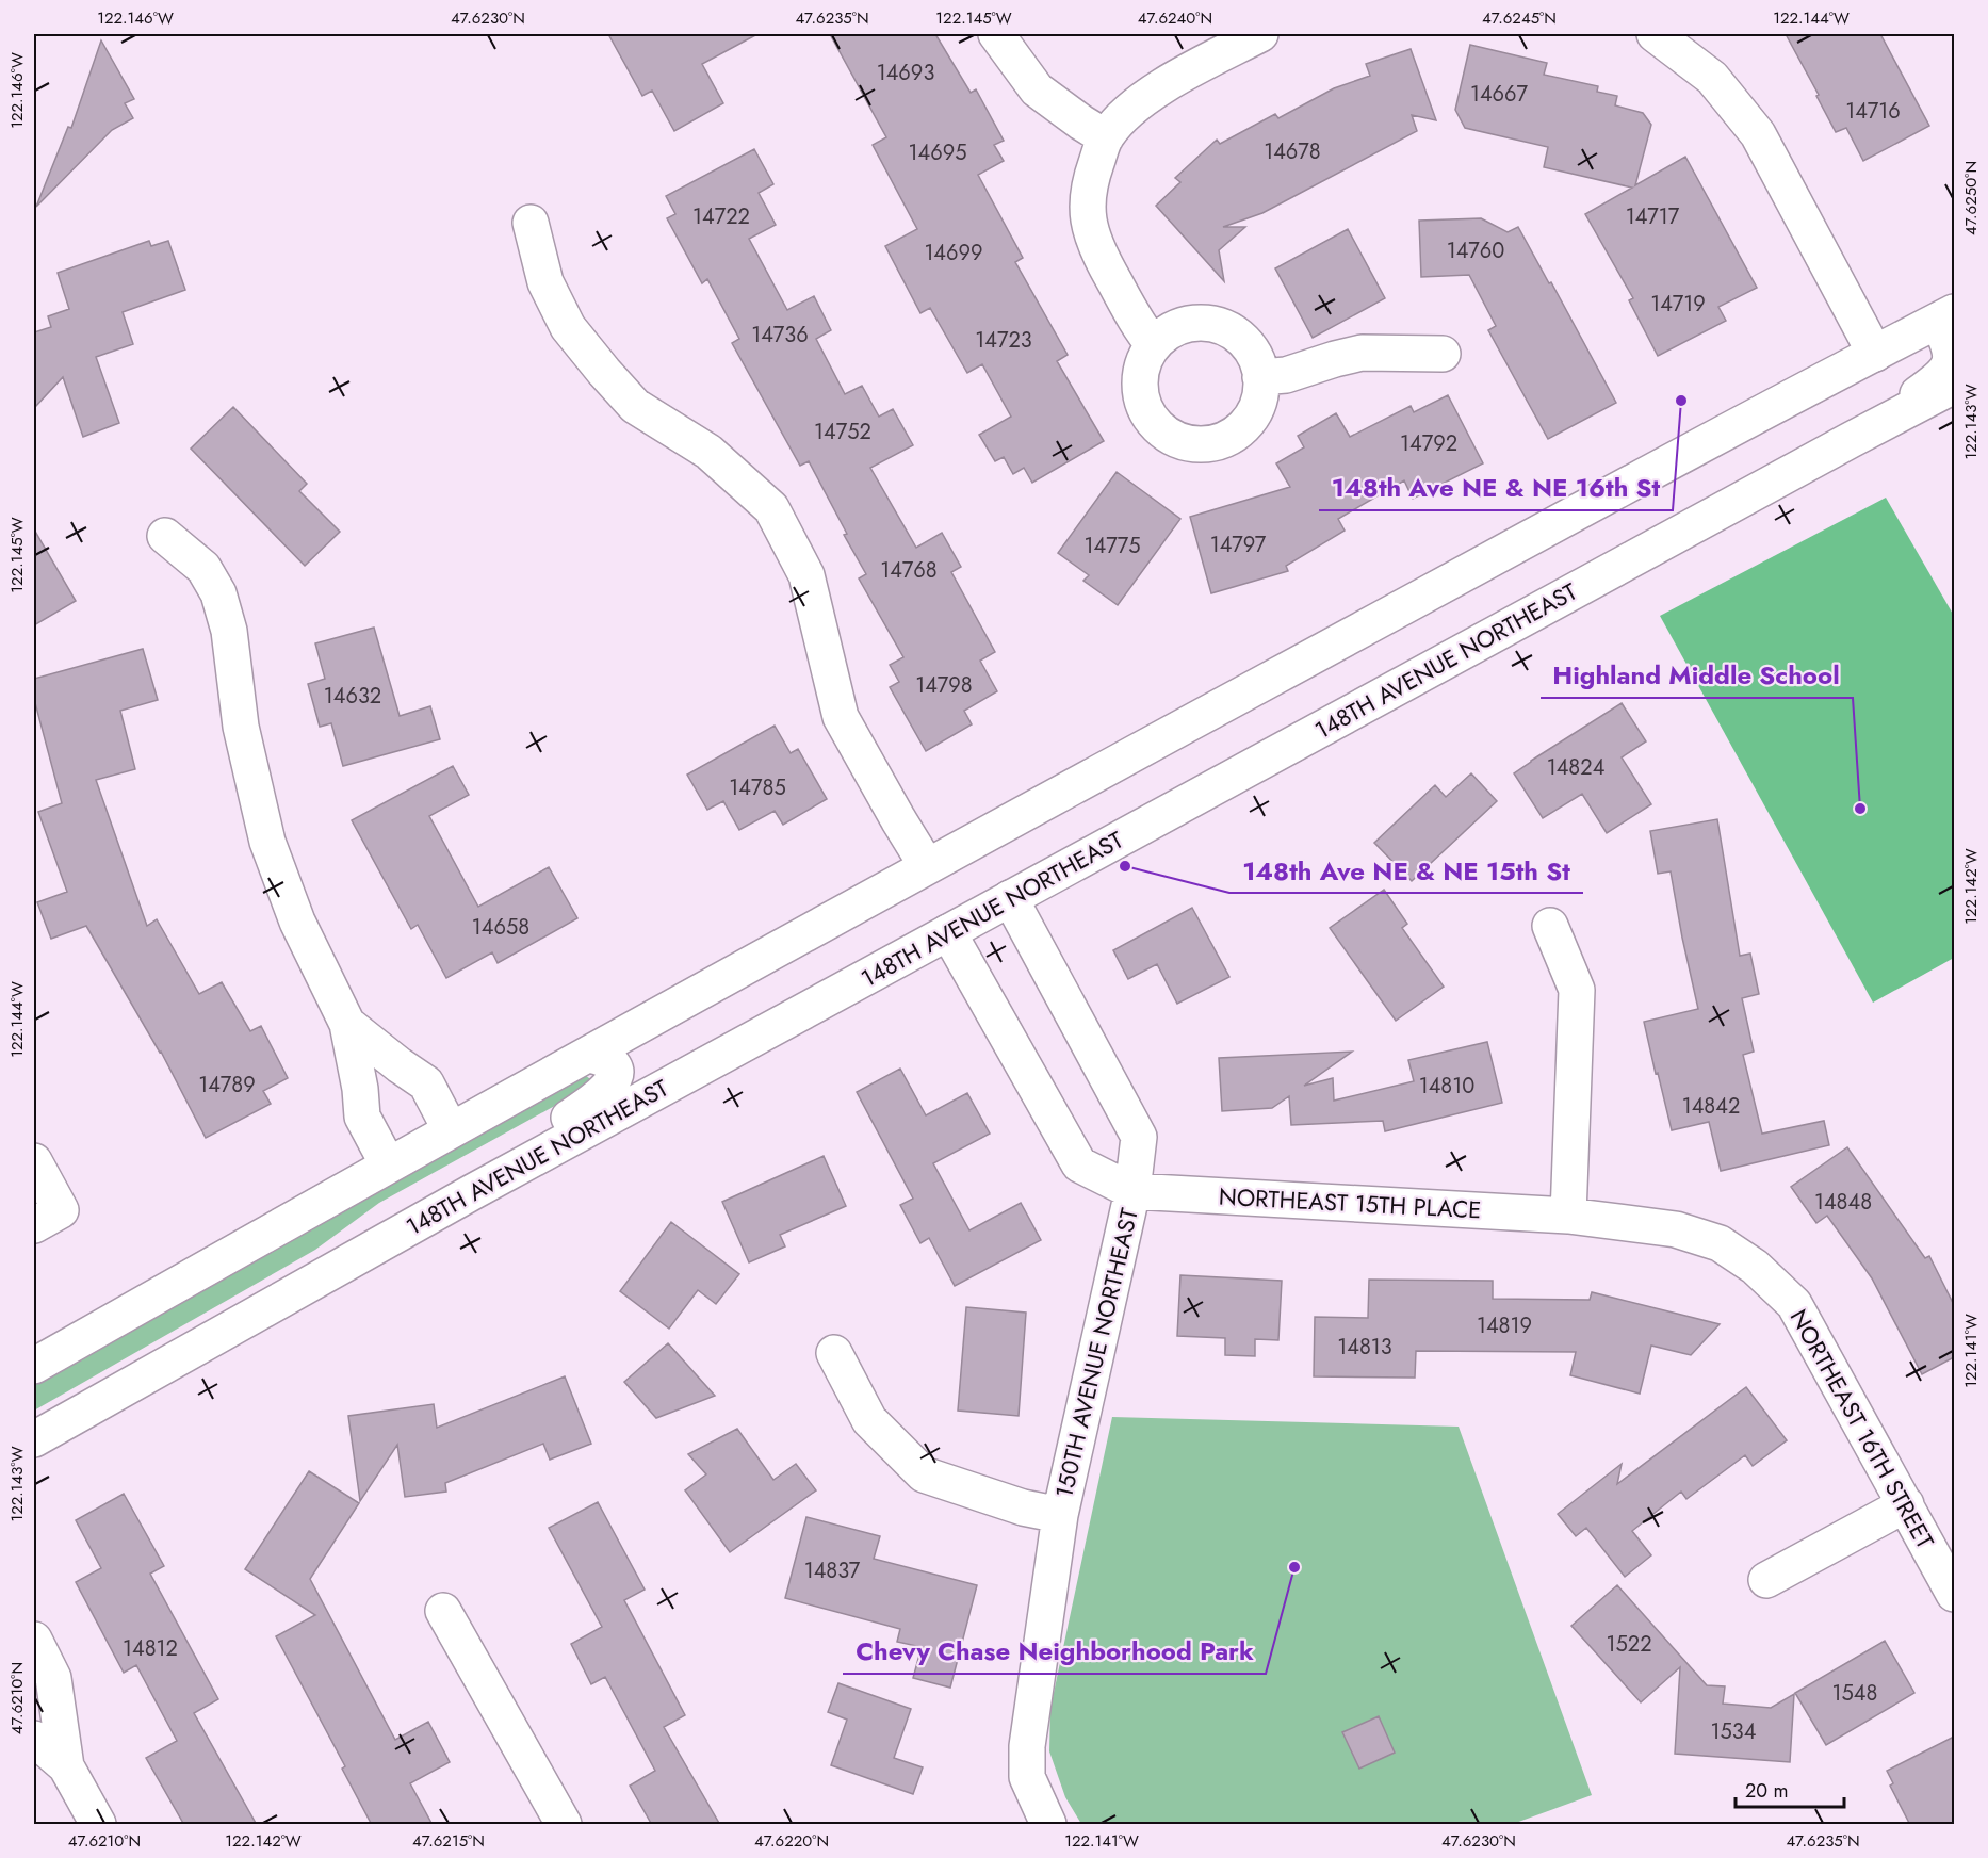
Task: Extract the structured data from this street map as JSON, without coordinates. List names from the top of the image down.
{
  "streets": {
    "street": [
      "148TH AVENUE NORTHEAST",
      "NORTHEAST 15TH PLACE",
      "150TH AVENUE NORTHEAST",
      "NORTHEAST 16TH STREET"
    ]
  },
  "crossings": [
    ["148TH AVENUE NORTHEAST", "150TH AVENUE NORTHEAST"],
    ["NORTHEAST 15TH PLACE", "150TH AVENUE NORTHEAST"],
    ["NORTHEAST 15TH PLACE", "NORTHEAST 16TH STREET"]
  ],
  "places": [
    "148th Ave NE & NE 16th St",
    "Highland Middle School",
    "148th Ave NE & NE 15th St",
    "Chevy Chase Neighborhood Park"
  ],
  "house_numbers": [
    "14693",
    "14667",
    "14716",
    "14678",
    "14695",
    "14722",
    "14717",
    "14760",
    "14699",
    "14719",
    "14736",
    "14723",
    "14752",
    "14792",
    "14797",
    "14775",
    "14768",
    "14798",
    "14632",
    "14824",
    "14785",
    "14658",
    "14789",
    "14810",
    "14842",
    "14848",
    "14819",
    "14813",
    "14837",
    "1522",
    "14812",
    "1548",
    "1534"
  ],
  "scale_bar": "20 m",
  "coordinates": [
    "122.146°W",
    "47.6230°N",
    "47.6235°N",
    "122.145°W",
    "47.6240°N",
    "47.6245°N",
    "122.144°W",
    "47.6250°N",
    "122.143°W",
    "122.142°W",
    "122.141°W",
    "47.6210°N",
    "47.6215°N",
    "47.6220°N"
  ]
}
